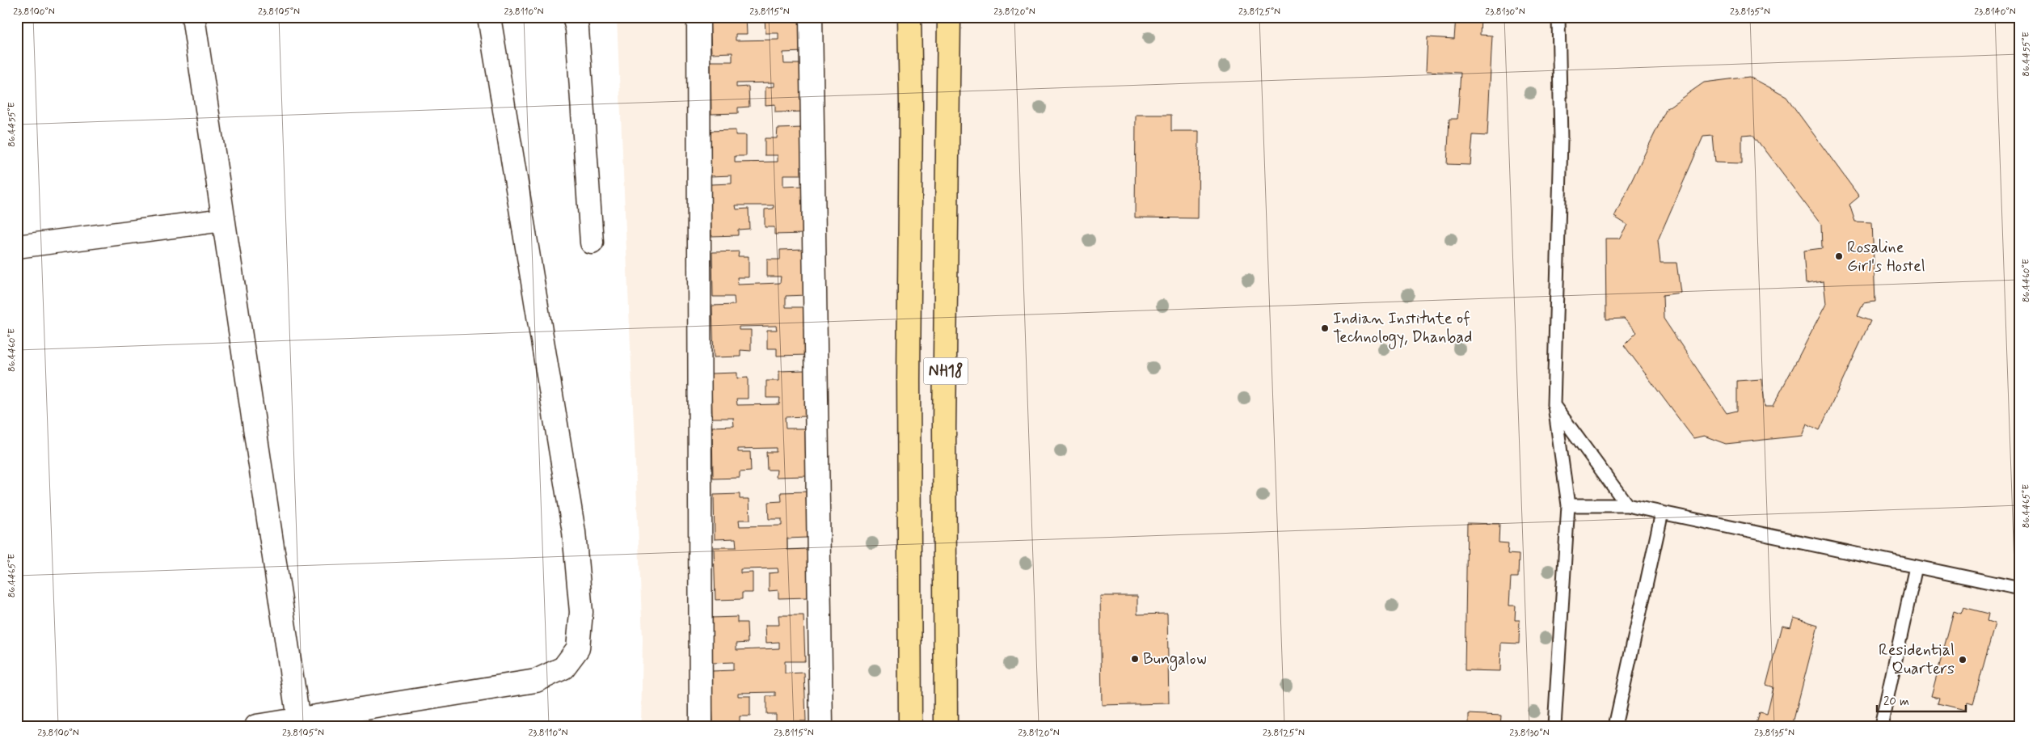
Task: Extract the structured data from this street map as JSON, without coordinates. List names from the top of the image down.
{
  "streets": {
    "highway": ["NH18"]
  },
  "places": [
    "Rosaline Girl's Hostel",
    "Indian Institute of Technology, Dhanbad",
    "Bungalow",
    "Residential Quarters"
  ],
  "scale_bar": "20 m",
  "coordinates": [
    "23.8100°N",
    "23.8105°N",
    "23.8110°N",
    "23.8115°N",
    "23.8120°N",
    "23.8125°N",
    "23.8130°N",
    "23.8135°N",
    "23.8140°N",
    "86.4455°E",
    "86.4460°E",
    "86.4465°E"
  ]
}
